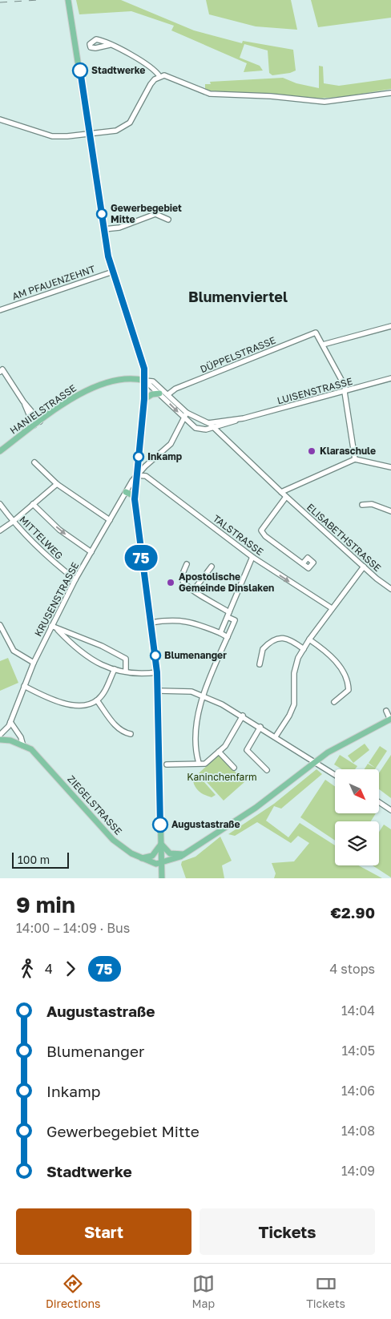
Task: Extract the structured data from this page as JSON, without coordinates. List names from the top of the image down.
{
  "streets": {
    "main road": ["HANIELSTRASSE", "ZIEGELSTRASSE"],
    "street": [
      "AM PFAUENZEHNT",
      "DÜPPELSTRASSE",
      "LUISENSTRASSE",
      "TALSTRASSE",
      "MITTELWEG",
      "ELISABETHSTRASSE",
      "KRUSENSTRASSE"
    ]
  },
  "crossings": [
    ["LUISENSTRASSE", "HANIELSTRASSE"],
    ["LUISENSTRASSE", "ELISABETHSTRASSE"],
    ["MITTELWEG", "KRUSENSTRASSE"],
    ["KRUSENSTRASSE", "ZIEGELSTRASSE"]
  ],
  "one_way": ["TALSTRASSE"],
  "districts": ["Blumenviertel"],
  "parks": ["Kaninchenfarm"],
  "places": [
    "Stadtwerke",
    "Gewerbegebiet Mitte",
    "Klaraschule",
    "Inkamp",
    "Apostolische Gemeinde Dinslaken",
    "Blumenanger",
    "Augustastraße"
  ],
  "lines": ["bus line 75"],
  "scale_bar": "100 m",
  "north": "bottom right",
  "page": {
    "on_map": "75",
    "scale": "100 m",
    "heading": ["9 min", "14:00 – 14:09 · Bus", "€2.90"],
    "legs": ["4", "75", "4 stops"],
    "list": [
      {
        "name": "Augustastraße",
        "value": "14:04"
      },
      {
        "name": "Blumenanger",
        "value": "14:05"
      },
      {
        "name": "Inkamp",
        "value": "14:06"
      },
      {
        "name": "Gewerbegebiet Mitte",
        "value": "14:08"
      },
      {
        "name": "Stadtwerke",
        "value": "14:09"
      }
    ],
    "buttons": ["Start", "Tickets"],
    "tabs": ["Directions", "Map", "Tickets"]
  }
}
